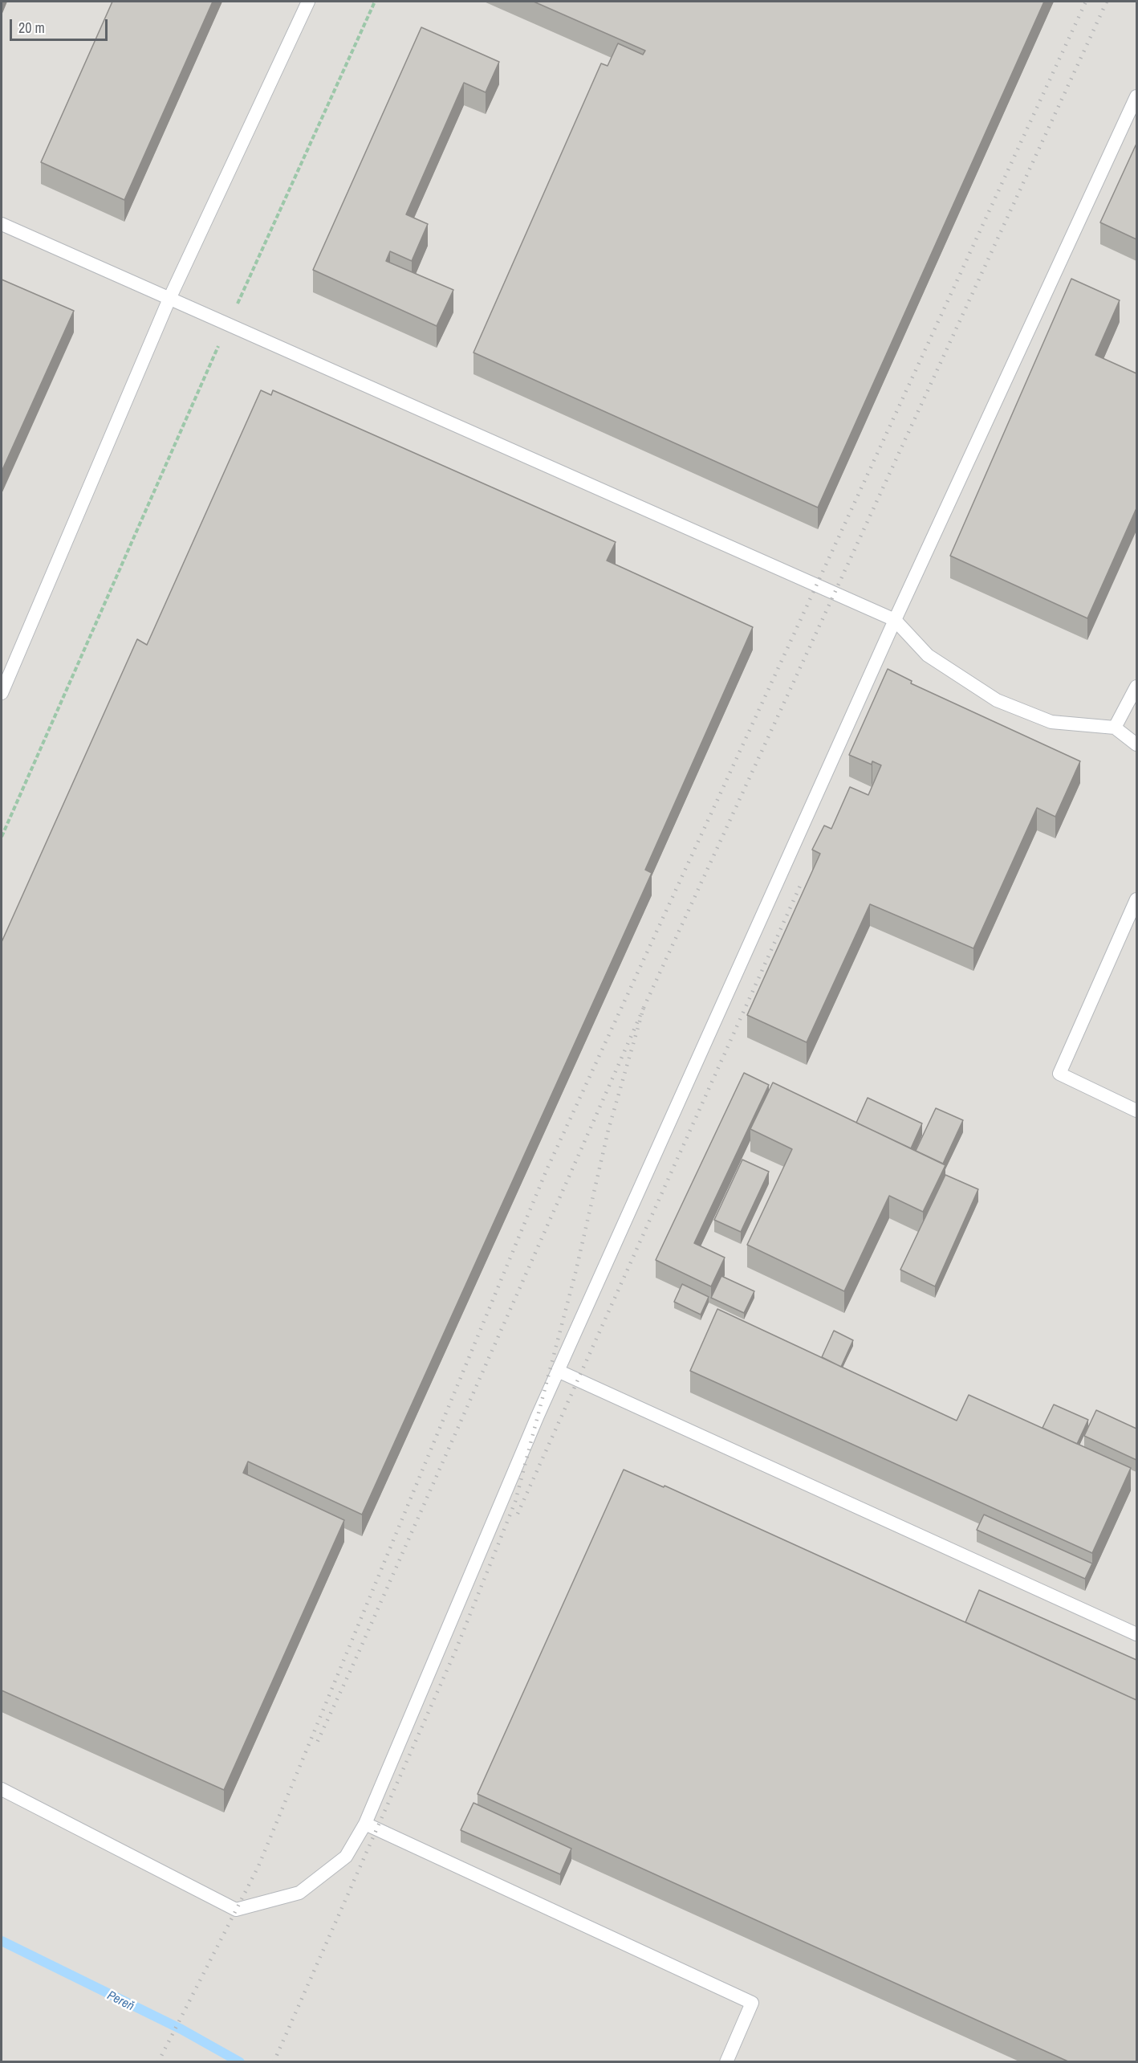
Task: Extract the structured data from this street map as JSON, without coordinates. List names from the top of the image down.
{
  "water": ["Pereň"],
  "scale_bar": "20 m"
}
